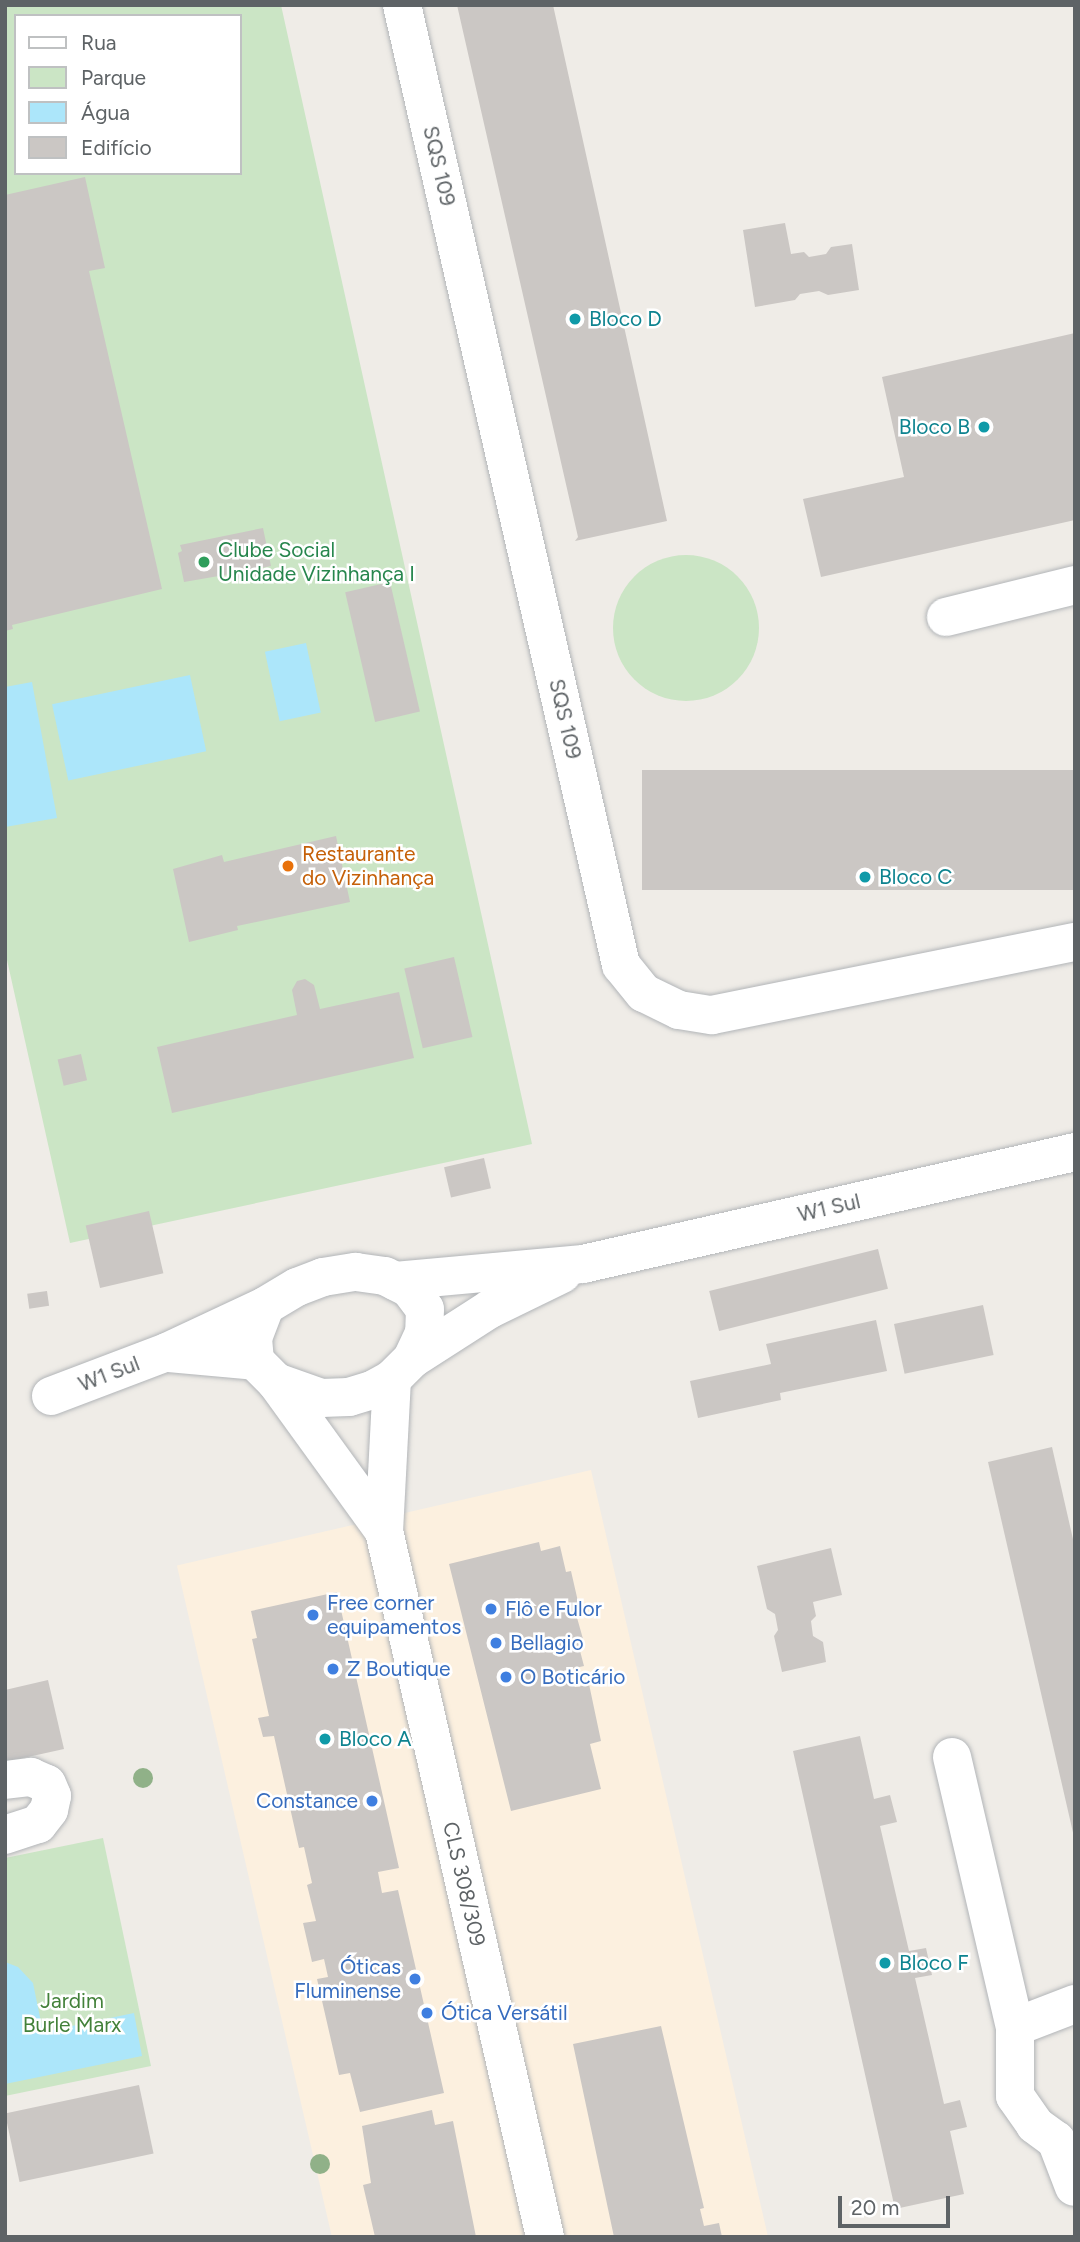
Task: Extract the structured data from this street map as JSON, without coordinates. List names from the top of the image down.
{
  "streets": {
    "street": ["SQS 109", "W1 Sul", "CLS 308/309"]
  },
  "crossings": [
    ["W1 Sul", "CLS 308/309"]
  ],
  "parks": ["Jardim Burle Marx"],
  "places": [
    "Bloco D",
    "Bloco B",
    "Clube Social Unidade Vizinhança I",
    "Restaurante do Vizinhança",
    "Bloco C",
    "Flô e Fulor",
    "Free corner equipamentos",
    "Bellagio",
    "Z Boutique",
    "O Boticário",
    "Bloco A",
    "Constance",
    "Bloco F",
    "Óticas Fluminense",
    "Ótica Versátil"
  ],
  "legend": [
    "Rua",
    "Parque",
    "Água",
    "Edifício"
  ],
  "scale_bar": "20 m"
}
